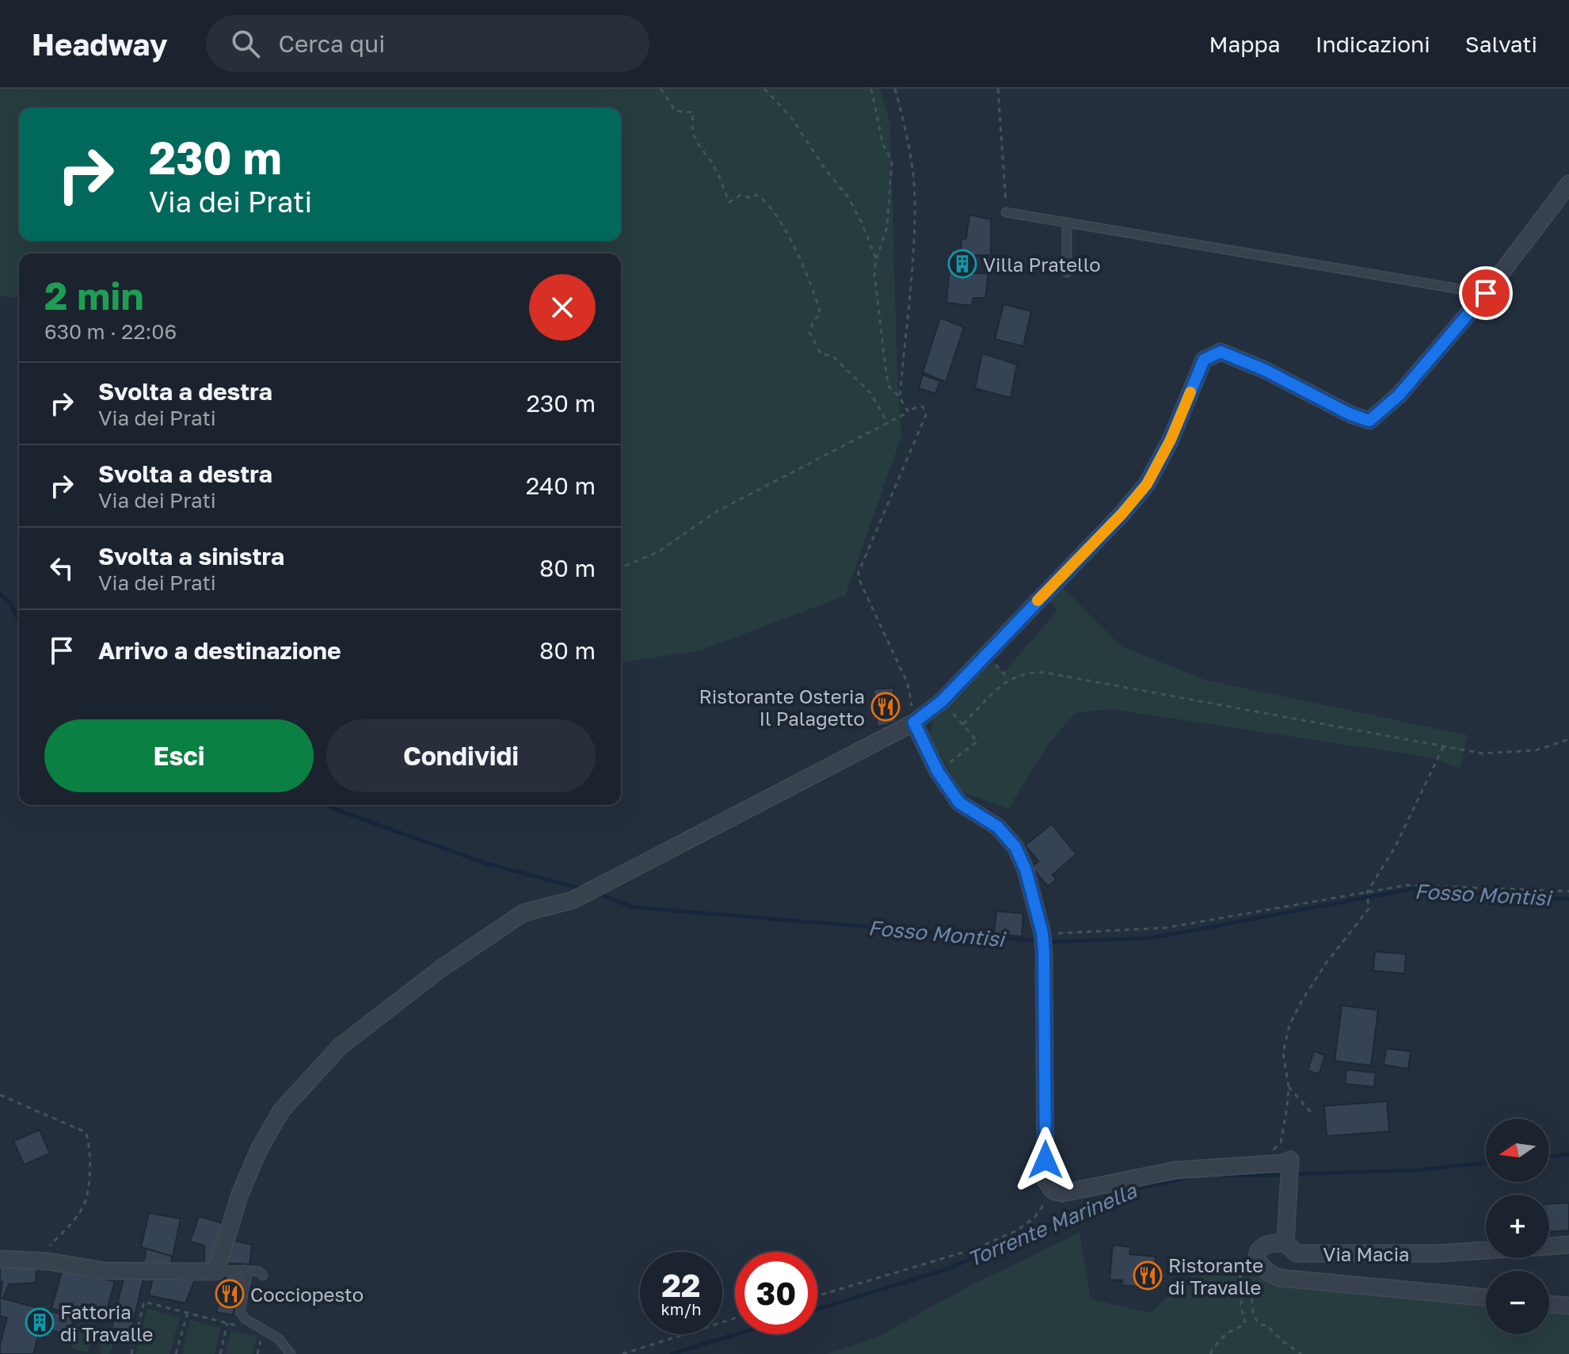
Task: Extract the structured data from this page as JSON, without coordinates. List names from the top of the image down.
{
  "streets": {
    "street": ["Via Macia"]
  },
  "water": ["Fosso Montisi", "Torrente Marinella"],
  "places": {
    "building": ["Villa Pratello", "Fattoria di Travalle"],
    "restaurant": ["Ristorante Osteria Il Palagetto", "Ristorante di Travalle", "Cocciopesto"]
  },
  "north": "left",
  "page": {
    "header": "Headway",
    "search": "Cerca qui",
    "nav": ["Mappa", "Indicazioni", "Salvati"],
    "turn": ["230 m", "Via dei Prati"],
    "heading": ["2 min", "630 m · 22:06"],
    "list": [
      {
        "name": "Svolta a destra",
        "note": "Via dei Prati",
        "value": "230 m"
      },
      {
        "name": "Svolta a destra",
        "note": "Via dei Prati",
        "value": "240 m"
      },
      {
        "name": "Svolta a sinistra",
        "note": "Via dei Prati",
        "value": "80 m"
      },
      {
        "name": "Arrivo a destinazione",
        "value": "80 m"
      }
    ],
    "buttons": ["Esci", "Condividi"],
    "map_buttons": ["+", "−"],
    "speed": "22 km/h",
    "limit": "30"
  }
}
